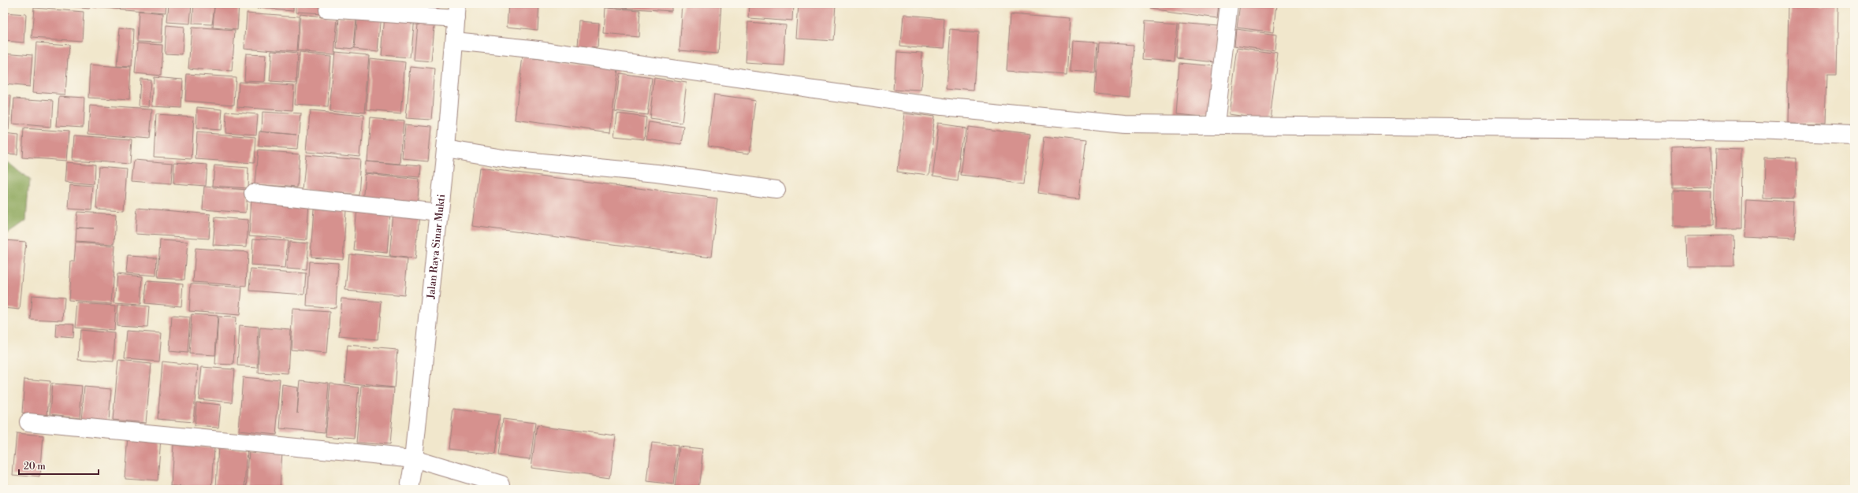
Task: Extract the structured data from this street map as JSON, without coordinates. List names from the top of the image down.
{
  "streets": {
    "main road": ["Jalan Raya Sinar Mukti"]
  },
  "scale_bar": "20 m"
}
